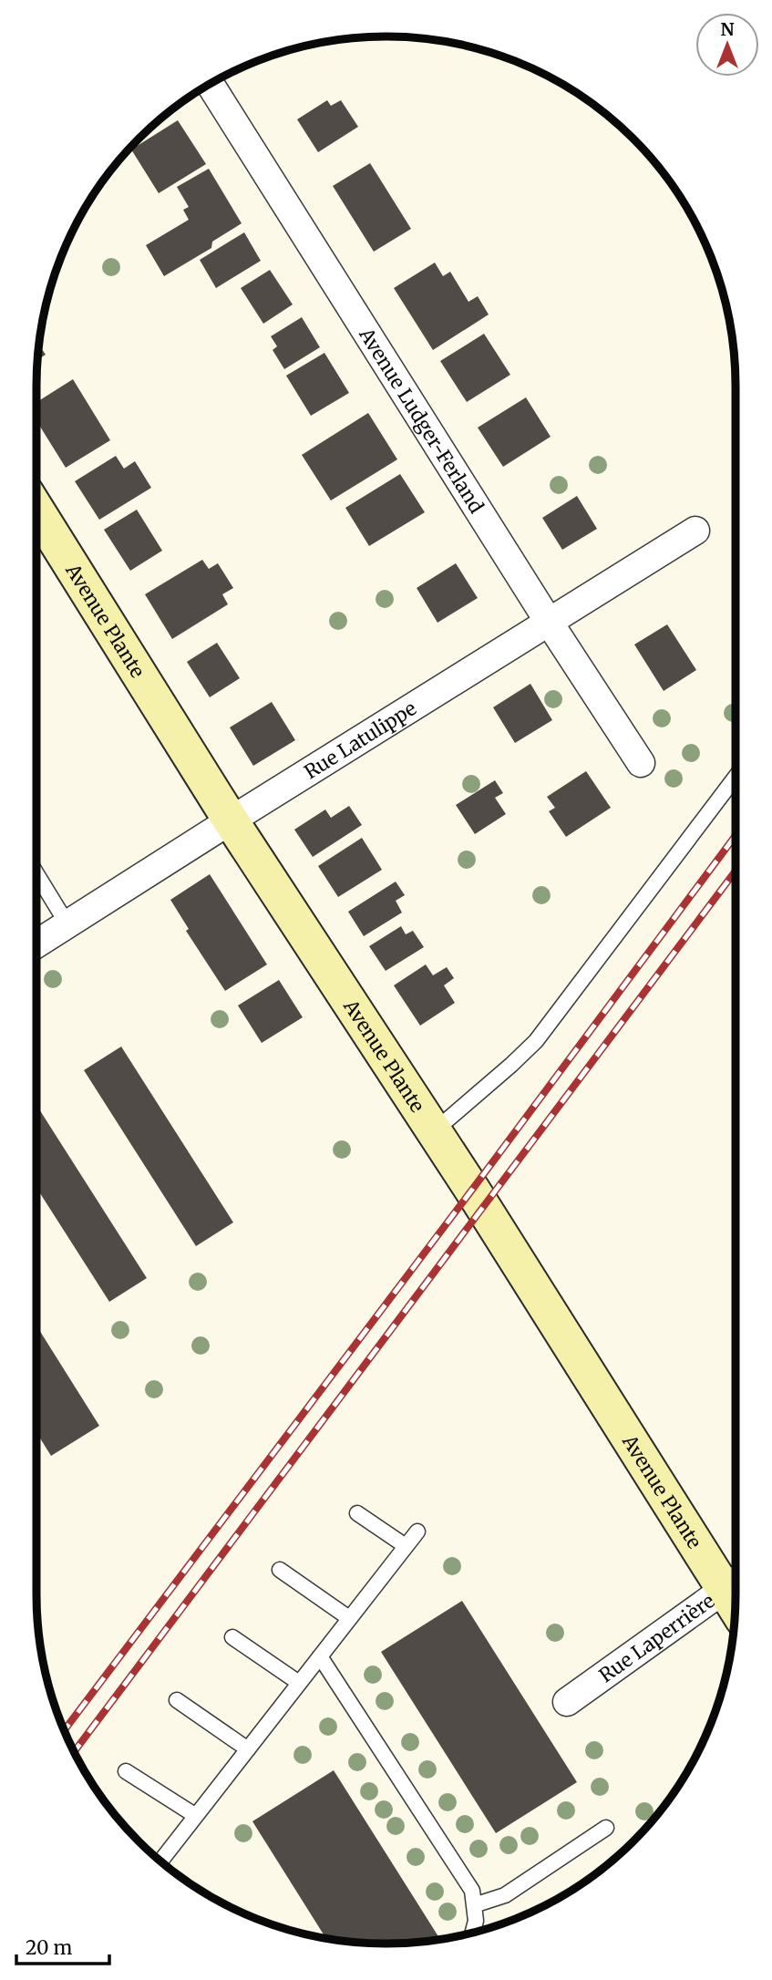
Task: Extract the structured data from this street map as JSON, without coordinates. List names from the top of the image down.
{
  "streets": {
    "street": [
      "Avenue Ludger-Ferland",
      "Avenue Plante",
      "Rue Latulippe",
      "Rue Laperrière"
    ]
  },
  "crossings": [
    ["Avenue Ludger-Ferland", "Rue Latulippe"],
    ["Avenue Plante", "Rue Latulippe"],
    ["Avenue Plante", "Rue Laperrière"]
  ],
  "scale_bar": "20 m",
  "north": "top"
}
